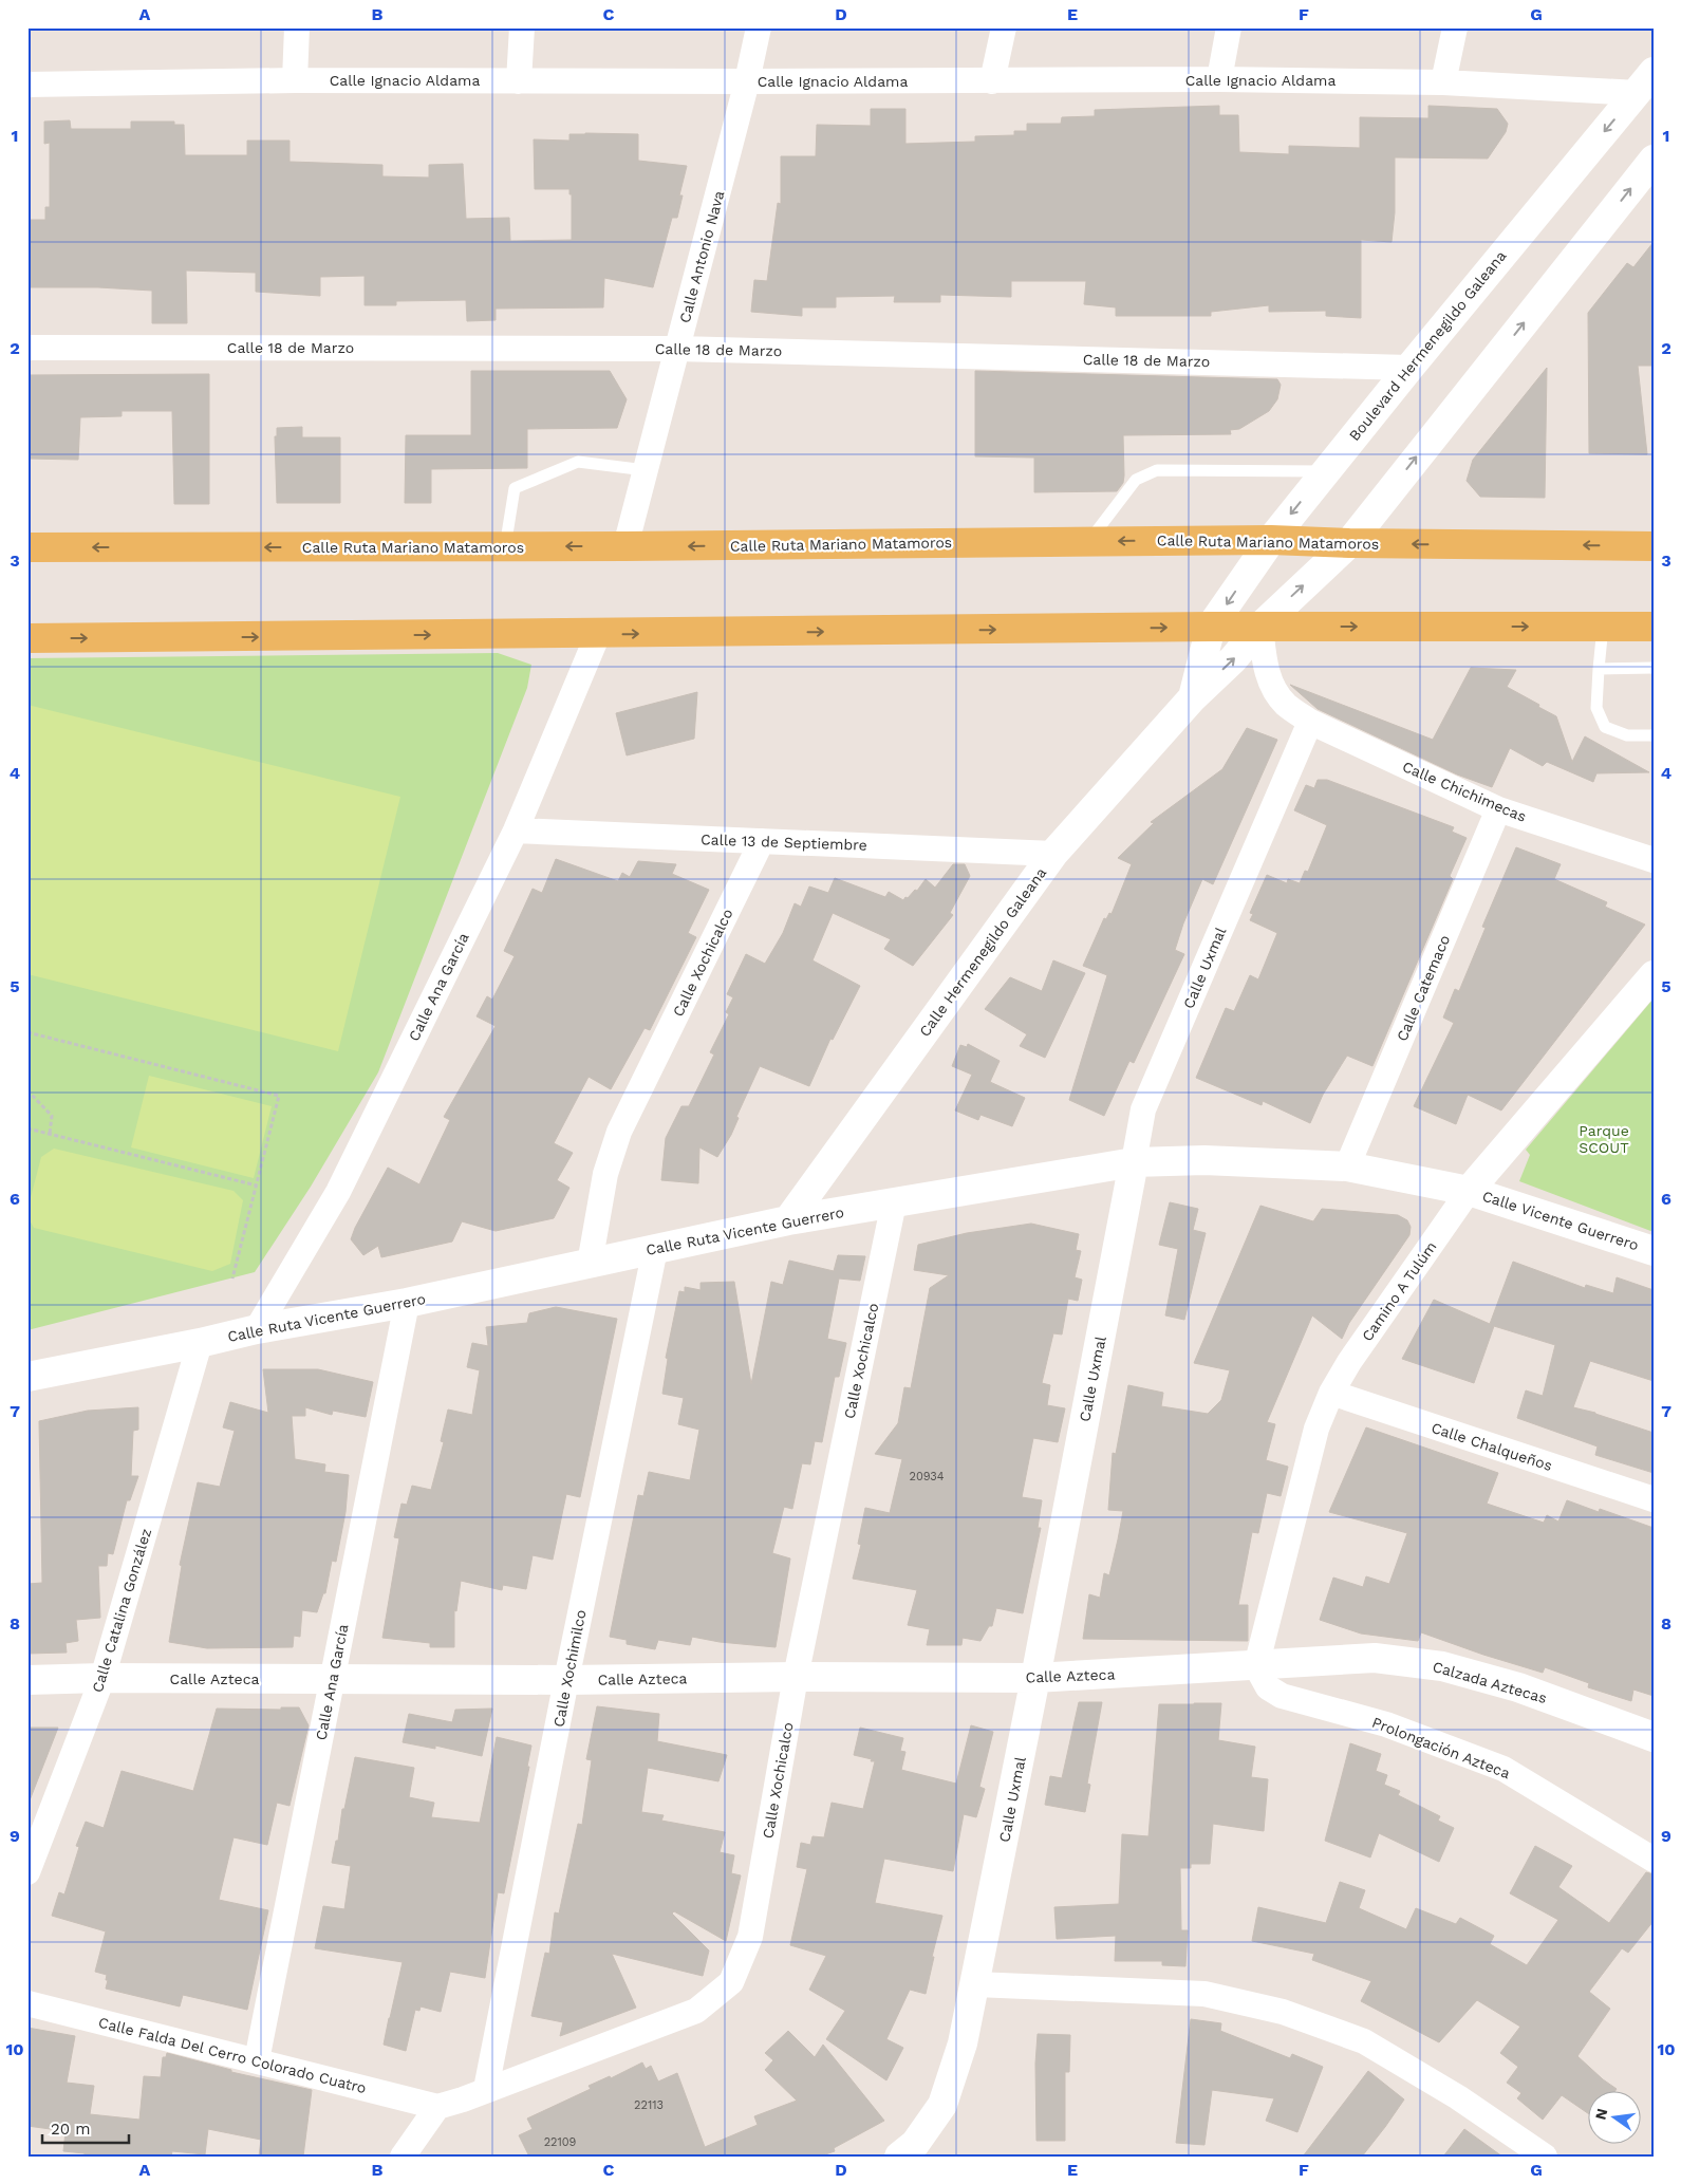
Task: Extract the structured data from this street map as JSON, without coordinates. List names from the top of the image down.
{
  "streets": {
    "main road": [
      "Boulevard Hermenegildo Galeana",
      "Calle Ruta Mariano Matamoros",
      "Calle Hermenegildo Galeana",
      "Calle Uxmal",
      "Calle Vicente Guerrero",
      "Calle Ruta Vicente Guerrero",
      "Camino A Tulúm",
      "Calle Azteca",
      "Calzada Aztecas"
    ],
    "street": [
      "Calle Ignacio Aldama",
      "Calle Antonio Nava",
      "Calle 18 de Marzo",
      "Calle Chichimecas",
      "Calle 13 de Septiembre",
      "Calle Xochicalco",
      "Calle Ana García",
      "Calle Catemaco",
      "Calle Chalqueños",
      "Calle Catalina González",
      "Calle Xochimilco",
      "Prolongación Azteca",
      "Calle Falda Del Cerro Colorado Cuatro"
    ]
  },
  "crossings": [
    ["Calle Ignacio Aldama", "Calle Antonio Nava"],
    ["Calle Ignacio Aldama", "Boulevard Hermenegildo Galeana"],
    ["Calle Antonio Nava", "Calle 18 de Marzo"],
    ["Calle Antonio Nava", "Calle Ruta Mariano Matamoros"],
    ["Boulevard Hermenegildo Galeana", "Calle 18 de Marzo"],
    ["Boulevard Hermenegildo Galeana", "Calle Ruta Mariano Matamoros"],
    ["Boulevard Hermenegildo Galeana", "Calle Hermenegildo Galeana"],
    ["Calle Chichimecas", "Calle Uxmal"],
    ["Calle Chichimecas", "Calle Catemaco"],
    ["Calle 13 de Septiembre", "Calle Hermenegildo Galeana"],
    ["Calle 13 de Septiembre", "Calle Xochicalco"],
    ["Calle 13 de Septiembre", "Calle Ana García"],
    ["Calle Hermenegildo Galeana", "Calle Ruta Vicente Guerrero"],
    ["Calle Xochicalco", "Calle Ruta Vicente Guerrero"],
    ["Calle Xochicalco", "Calle Xochimilco"],
    ["Calle Xochicalco", "Calle Azteca"],
    ["Calle Xochicalco", "Calle Falda Del Cerro Colorado Cuatro"],
    ["Calle Uxmal", "Calle Ruta Vicente Guerrero"],
    ["Calle Uxmal", "Calle Azteca"],
    ["Calle Ana García", "Calle Ruta Vicente Guerrero"],
    ["Calle Ana García", "Calle Azteca"],
    ["Calle Ana García", "Calle Falda Del Cerro Colorado Cuatro"],
    ["Calle Catemaco", "Calle Ruta Vicente Guerrero"],
    ["Calle Vicente Guerrero", "Calle Ruta Vicente Guerrero"],
    ["Calle Vicente Guerrero", "Camino A Tulúm"],
    ["Calle Ruta Vicente Guerrero", "Camino A Tulúm"],
    ["Calle Ruta Vicente Guerrero", "Calle Catalina González"],
    ["Calle Ruta Vicente Guerrero", "Calle Xochimilco"],
    ["Camino A Tulúm", "Calle Chalqueños"],
    ["Camino A Tulúm", "Calle Azteca"],
    ["Camino A Tulúm", "Calzada Aztecas"],
    ["Camino A Tulúm", "Prolongación Azteca"],
    ["Calle Catalina González", "Calle Azteca"],
    ["Calle Xochimilco", "Calle Azteca"],
    ["Calle Azteca", "Calzada Aztecas"],
    ["Calle Azteca", "Prolongación Azteca"],
    ["Calzada Aztecas", "Prolongación Azteca"]
  ],
  "parks": ["Parque SCOUT"],
  "house_numbers": ["20934", "22113", "22109"],
  "scale_bar": "20 m",
  "north": "left",
  "grid": {
    "columns": [
      "A",
      "B",
      "C",
      "D",
      "E",
      "F",
      "G"
    ],
    "rows": [
      "1",
      "2",
      "3",
      "4",
      "5",
      "6",
      "7",
      "8",
      "9",
      "10"
    ]
  }
}
